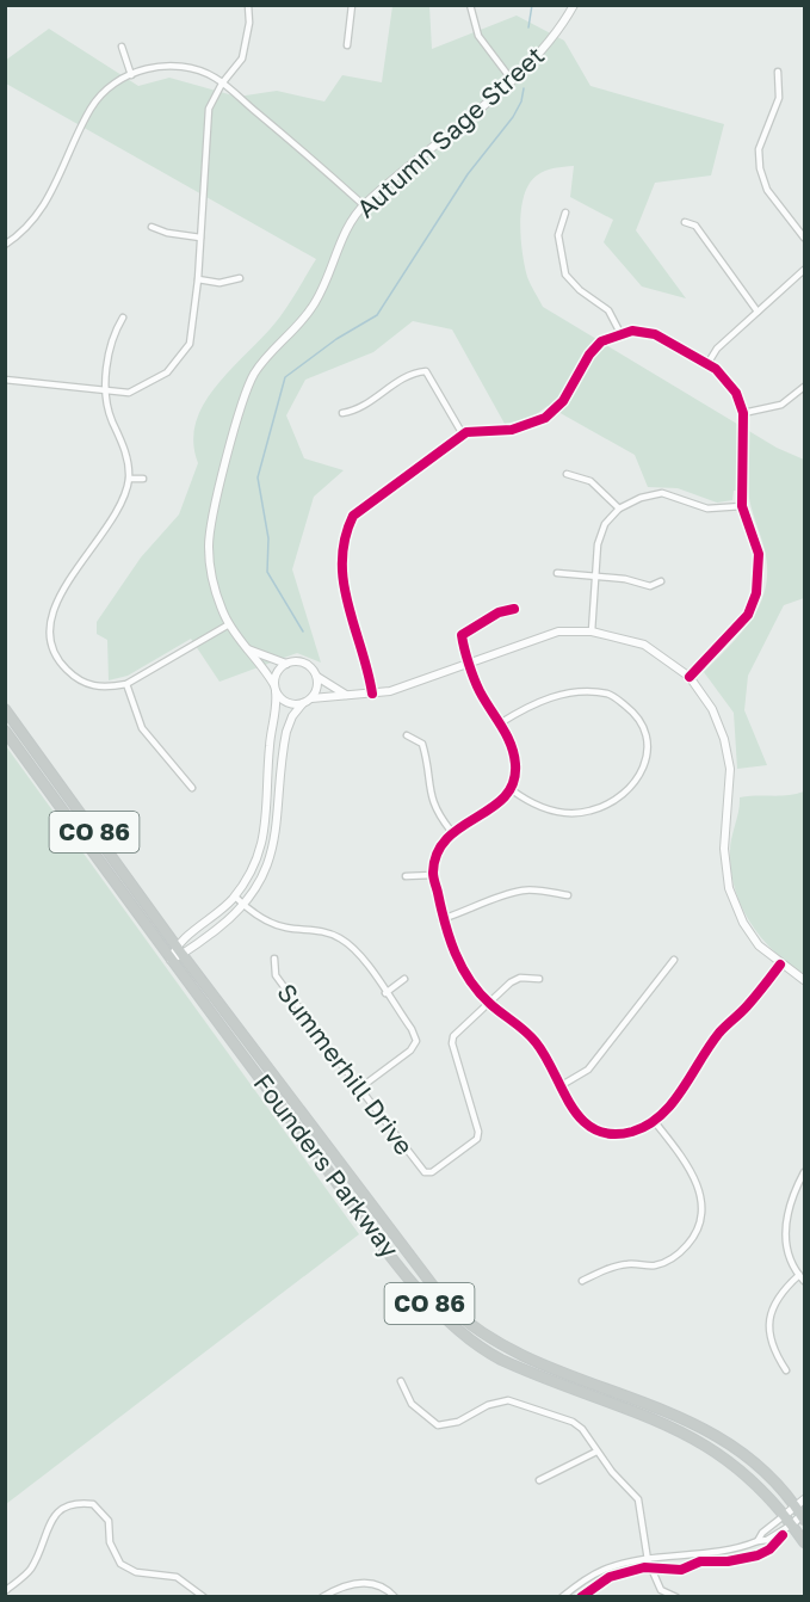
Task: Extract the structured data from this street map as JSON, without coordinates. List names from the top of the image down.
{
  "streets": {
    "highway": ["CO 86", "Founders Parkway"],
    "street": ["Autumn Sage Street", "Summerhill Drive"]
  }
}
